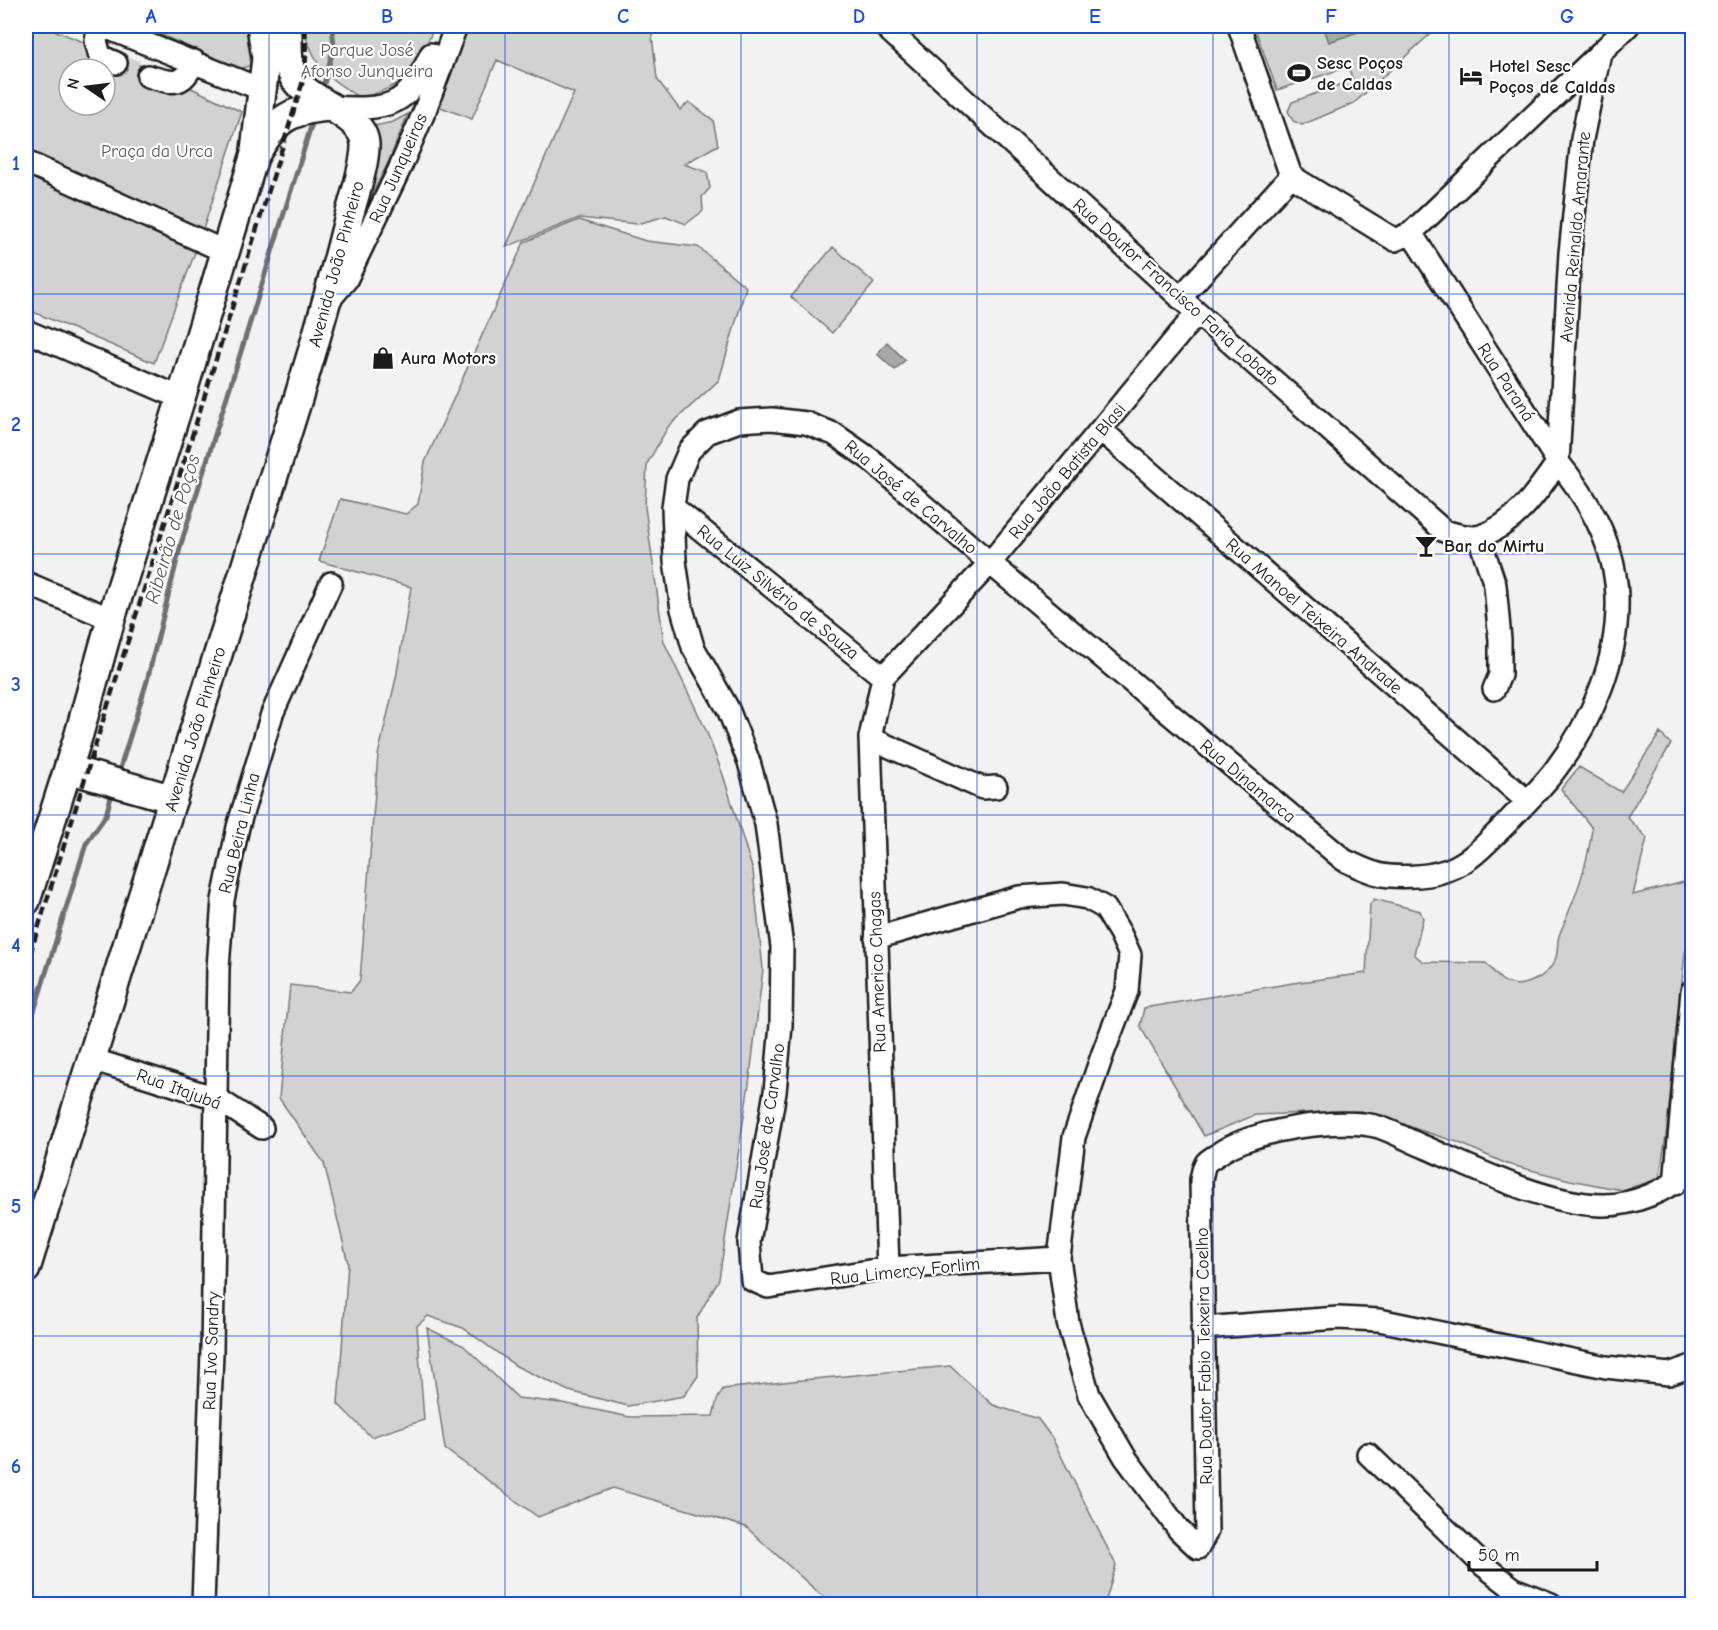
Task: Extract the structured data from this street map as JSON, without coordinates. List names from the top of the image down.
{
  "streets": {
    "main road": ["Avenida João Pinheiro"],
    "street": [
      "Rua Junqueiras",
      "Avenida Reinaldo Amarante",
      "Rua Doutor Francisco Faria Lobato",
      "Rua Paraná",
      "Rua João Batista Blasi",
      "Rua José de Carvalho",
      "Rua Luiz Silvério de Souza",
      "Rua Manoel Teixeira Andrade",
      "Rua Dinamarca",
      "Rua Beira Linha",
      "Rua Americo Chagas",
      "Rua Itajubá",
      "Rua Limercy Forlim",
      "Rua Ivo Sandry",
      "Rua Doutor Fabio Teixeira Coelho"
    ]
  },
  "crossings": [
    ["Rua Junqueiras", "Avenida João Pinheiro"],
    ["Avenida Reinaldo Amarante", "Rua Paraná"],
    ["Avenida João Pinheiro", "Rua Itajubá"],
    ["Rua Doutor Francisco Faria Lobato", "Rua João Batista Blasi"],
    ["Rua Paraná", "Rua Manoel Teixeira Andrade"],
    ["Rua Paraná", "Rua Dinamarca"],
    ["Rua João Batista Blasi", "Rua José de Carvalho"],
    ["Rua João Batista Blasi", "Rua Luiz Silvério de Souza"],
    ["Rua João Batista Blasi", "Rua Manoel Teixeira Andrade"],
    ["Rua João Batista Blasi", "Rua Dinamarca"],
    ["Rua João Batista Blasi", "Rua Americo Chagas"],
    ["Rua José de Carvalho", "Rua Luiz Silvério de Souza"],
    ["Rua José de Carvalho", "Rua Dinamarca"],
    ["Rua José de Carvalho", "Rua Limercy Forlim"],
    ["Rua Luiz Silvério de Souza", "Rua Americo Chagas"],
    ["Rua Manoel Teixeira Andrade", "Rua Dinamarca"],
    ["Rua Beira Linha", "Rua Itajubá"],
    ["Rua Beira Linha", "Rua Ivo Sandry"],
    ["Rua Americo Chagas", "Rua Limercy Forlim"],
    ["Rua Itajubá", "Rua Ivo Sandry"],
    ["Rua Limercy Forlim", "Rua Doutor Fabio Teixeira Coelho"]
  ],
  "water": ["Ribeirão de Poços"],
  "parks": ["Parque José Afonso Junqueira", "Praça da Urca"],
  "places": {
    "sports": ["Sesc Poços de Caldas"],
    "hotel": ["Hotel Sesc Poços de Caldas"],
    "shop": ["Aura Motors"],
    "bar": ["Bar do Mirtu"]
  },
  "scale_bar": "50 m",
  "north": "left",
  "grid": {
    "columns": [
      "A",
      "B",
      "C",
      "D",
      "E",
      "F",
      "G"
    ],
    "rows": [
      "1",
      "2",
      "3",
      "4",
      "5",
      "6"
    ]
  }
}
